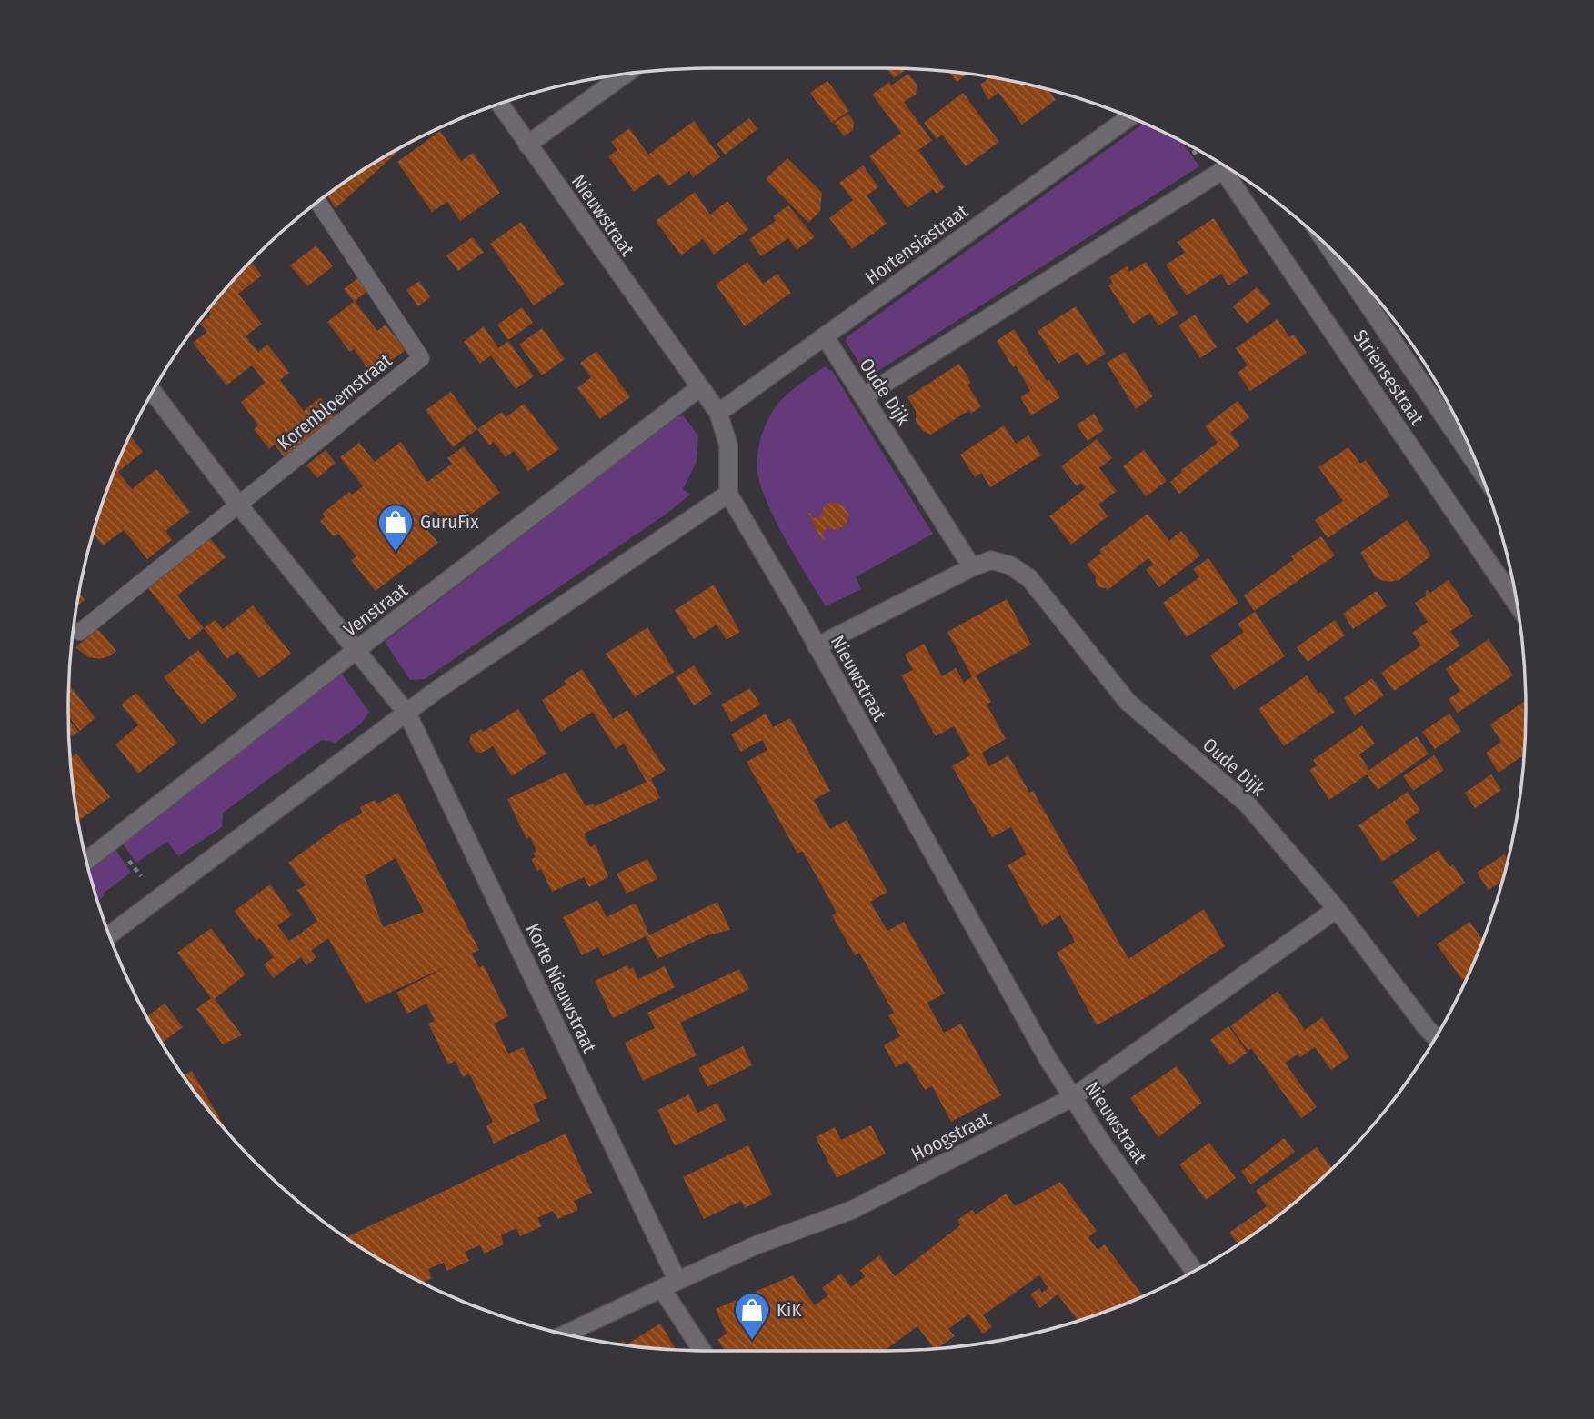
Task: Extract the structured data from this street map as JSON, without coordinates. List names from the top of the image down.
{
  "streets": {
    "street": [
      "Nieuwstraat",
      "Hortensiastraat",
      "Striensestraat",
      "Oude Dijk",
      "Venstraat",
      "Korte Nieuwstraat",
      "Hoogstraat"
    ],
    "lane": ["Korenbloemstraat"]
  },
  "crossings": [
    ["Nieuwstraat", "Hortensiastraat"],
    ["Nieuwstraat", "Oude Dijk"],
    ["Nieuwstraat", "Venstraat"],
    ["Nieuwstraat", "Hoogstraat"],
    ["Hortensiastraat", "Oude Dijk"],
    ["Oude Dijk", "Hoogstraat"],
    ["Korte Nieuwstraat", "Hoogstraat"]
  ],
  "places": {
    "shop": ["GuruFix", "KiK"]
  }
}
